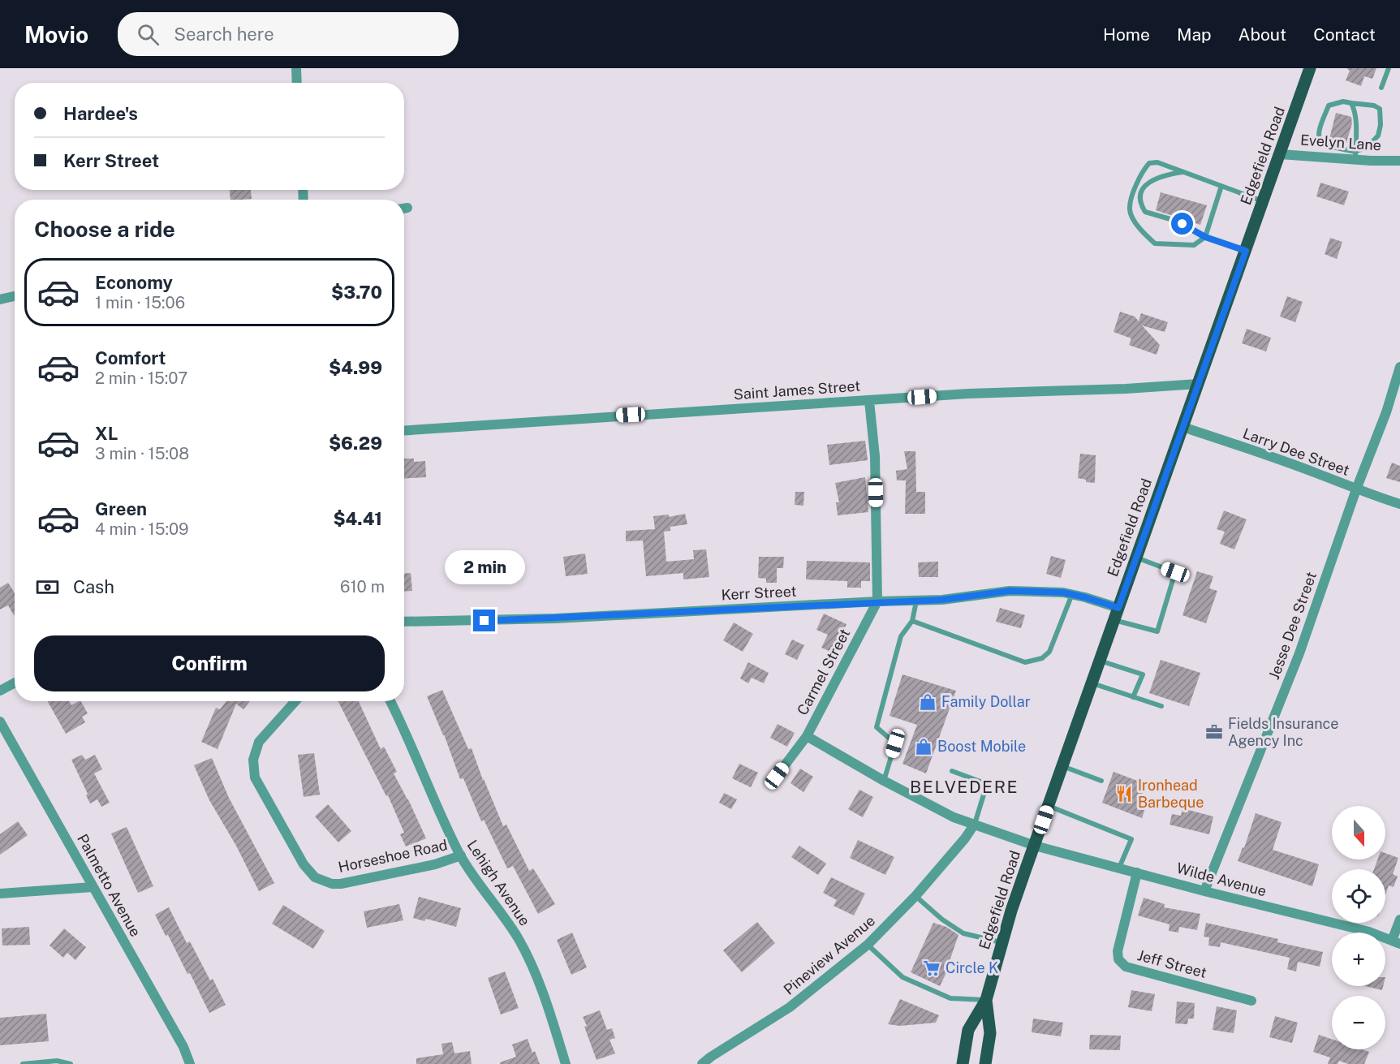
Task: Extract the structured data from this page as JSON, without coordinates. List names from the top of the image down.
{
  "streets": {
    "main road": ["Edgefield Road"],
    "street": [
      "Evelyn Lane",
      "Saint James Street",
      "Larry Dee Street",
      "Kerr Street",
      "Jesse Dee Street",
      "Carmel Street",
      "Horseshoe Road",
      "Wilde Avenue",
      "Lehigh Avenue",
      "Palmetto Avenue",
      "Pineview Avenue",
      "Jeff Street"
    ]
  },
  "crossings": [
    ["Evelyn Lane", "Edgefield Road"],
    ["Edgefield Road", "Saint James Street"],
    ["Edgefield Road", "Larry Dee Street"],
    ["Edgefield Road", "Kerr Street"],
    ["Edgefield Road", "Carmel Street"],
    ["Edgefield Road", "Wilde Avenue"],
    ["Saint James Street", "Carmel Street"],
    ["Larry Dee Street", "Jesse Dee Street"],
    ["Kerr Street", "Carmel Street"],
    ["Jesse Dee Street", "Wilde Avenue"],
    ["Carmel Street", "Wilde Avenue"],
    ["Carmel Street", "Pineview Avenue"],
    ["Horseshoe Road", "Lehigh Avenue"],
    ["Wilde Avenue", "Jeff Street"]
  ],
  "districts": ["BELVEDERE"],
  "places": {
    "shop": ["Family Dollar", "Boost Mobile"],
    "office": ["Fields Insurance Agency Inc"],
    "restaurant": ["Ironhead Barbeque"],
    "supermarket": ["Circle K"]
  },
  "north": "bottom",
  "page": {
    "header": "Movio",
    "search": "Search here",
    "nav": [
      "Home",
      "Map",
      "About",
      "Contact"
    ],
    "banner": ["Hardee's", "Kerr Street"],
    "heading": "Choose a ride",
    "list": [
      {
        "name": "Economy",
        "note": "1 min · 15:06",
        "value": "$3.70"
      },
      {
        "name": "Comfort",
        "note": "2 min · 15:07",
        "value": "$4.99"
      },
      {
        "name": "XL",
        "note": "3 min · 15:08",
        "value": "$6.29"
      },
      {
        "name": "Green",
        "note": "4 min · 15:09",
        "value": "$4.41"
      }
    ],
    "bubble": "2 min",
    "pay": ["Cash", "610 m"],
    "buttons": "Confirm",
    "map_buttons": ["+", "−"]
  }
}
